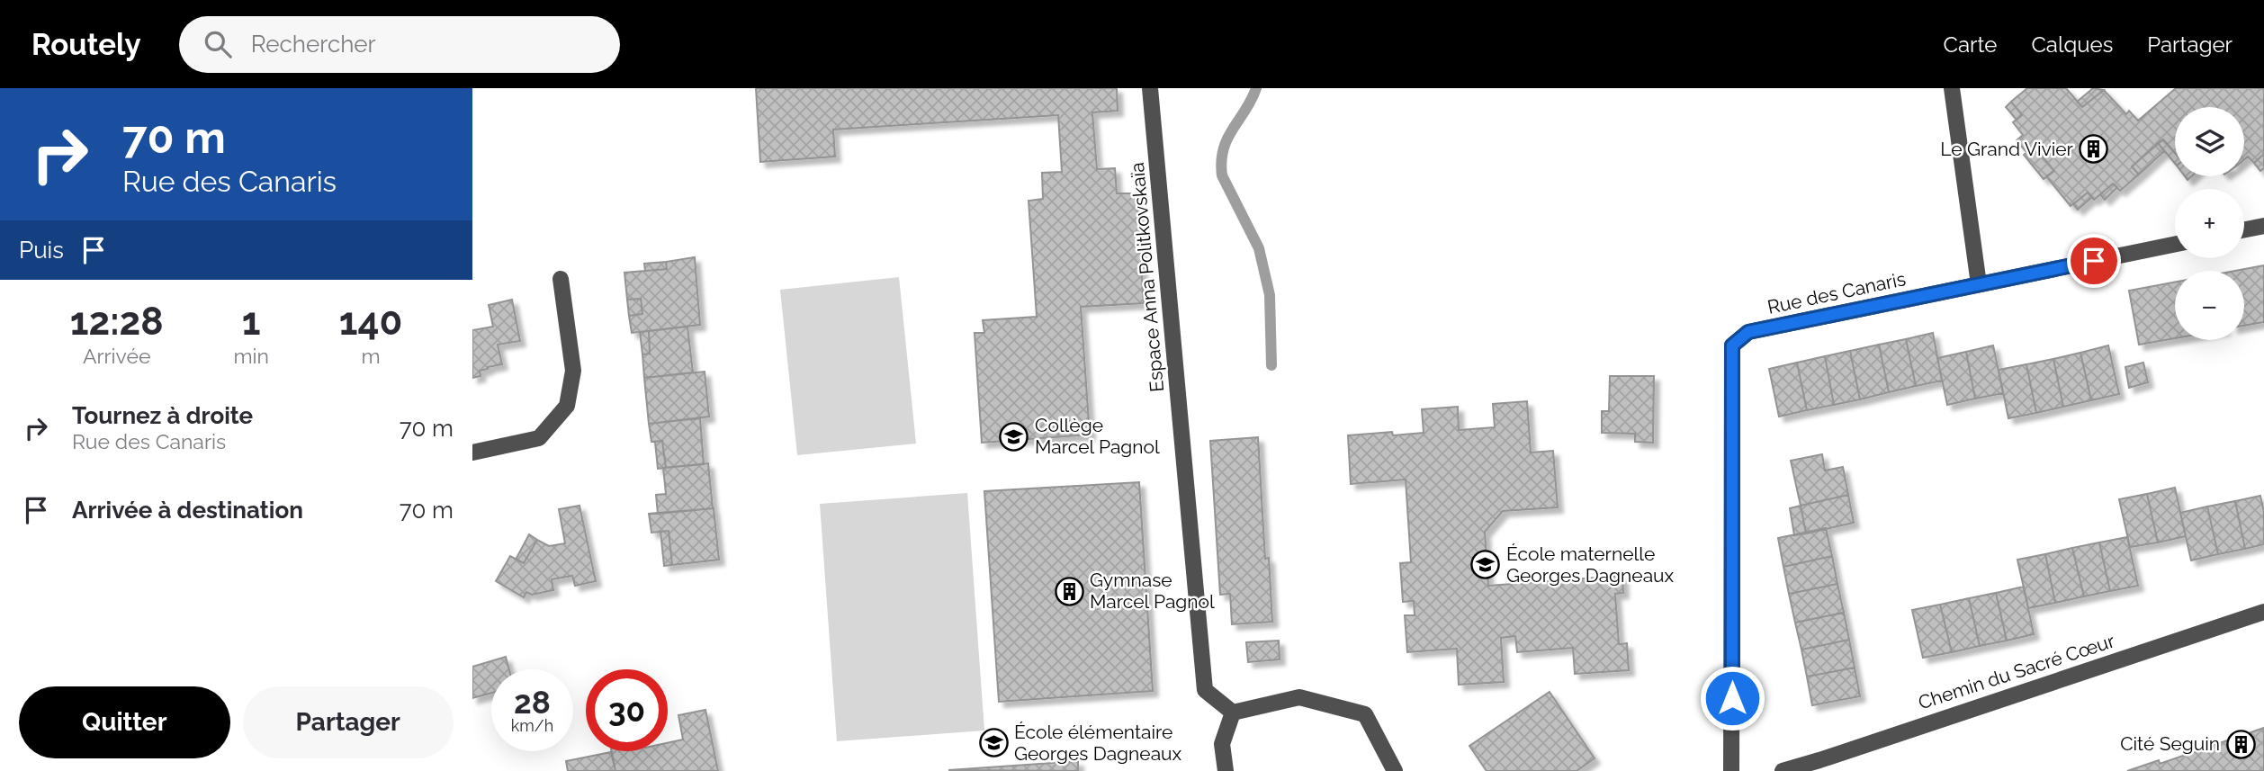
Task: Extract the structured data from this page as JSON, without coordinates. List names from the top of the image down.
{
  "streets": {
    "street": ["Espace Anna Politkovskaïa", "Rue des Canaris", "Chemin du Sacré Cœur"]
  },
  "places": {
    "building": ["Le Grand Vivier", "Gymnase Marcel Pagnol", "Cité Seguin"],
    "school or university": ["Collège Marcel Pagnol", "École maternelle Georges Dagneaux", "École élémentaire Georges Dagneaux"]
  },
  "page": {
    "header": "Routely",
    "search": "Rechercher",
    "nav": ["Carte", "Calques", "Partager"],
    "turn": ["70 m", "Rue des Canaris"],
    "map_buttons": ["+", "−"],
    "then": "Puis",
    "eta": [
      "12:28",
      "Arrivée",
      "1",
      "min",
      "140",
      "m"
    ],
    "list": [
      {
        "name": "Tournez à droite",
        "note": "Rue des Canaris",
        "value": "70 m"
      },
      {
        "name": "Arrivée à destination",
        "value": "70 m"
      }
    ],
    "speed": "28 km/h",
    "limit": "30",
    "buttons": ["Quitter", "Partager"]
  }
}
